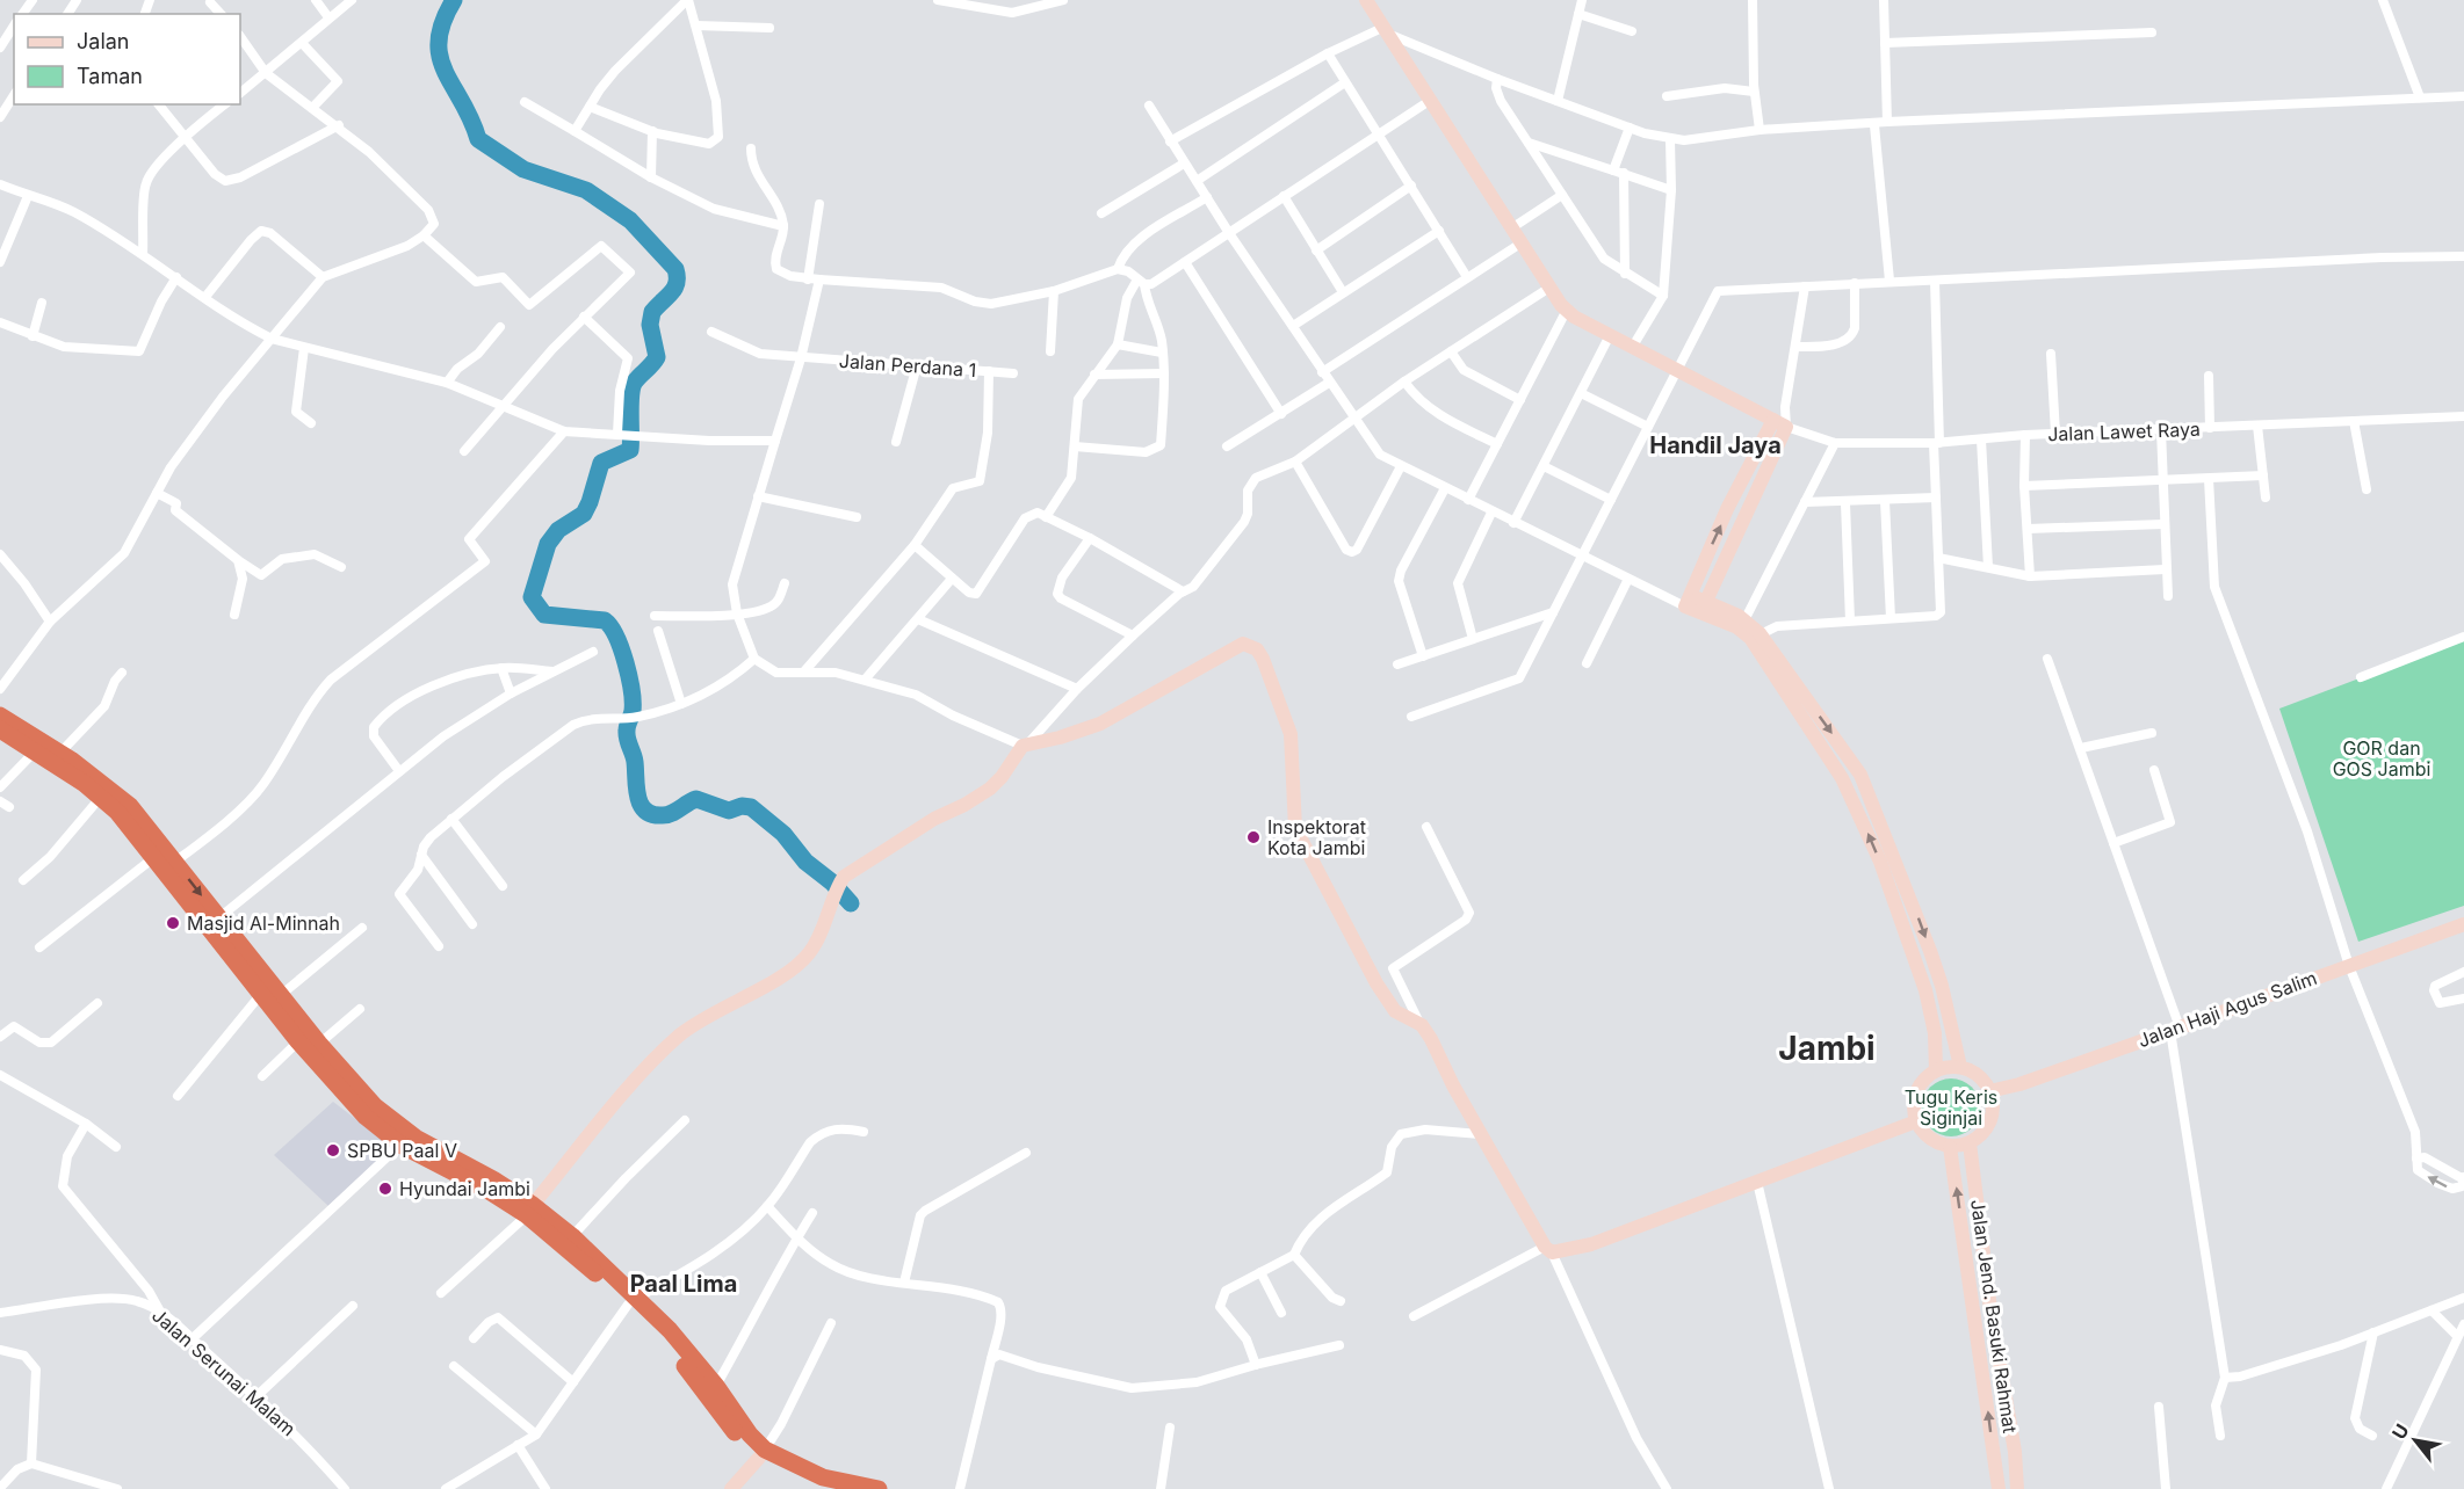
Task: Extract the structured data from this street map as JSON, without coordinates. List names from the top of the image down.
{
  "streets": {
    "street": [
      "Jalan Perdana 1",
      "Jalan Lawet Raya",
      "Jalan Haji Agus Salim",
      "Jalan Jend. Basuki Rahmat",
      "Jalan Serunai Malam"
    ]
  },
  "crossings": [
    ["Jalan Haji Agus Salim", "Jalan Jend. Basuki Rahmat"]
  ],
  "districts": ["Handil Jaya", "Jambi", "Paal Lima"],
  "parks": ["GOR dan GOS Jambi", "Tugu Keris Siginjai"],
  "places": [
    "Inspektorat Kota Jambi",
    "Masjid Al-Minnah",
    "SPBU Paal V",
    "Hyundai Jambi"
  ],
  "legend": ["Jalan", "Taman"],
  "north": "top left"
}
